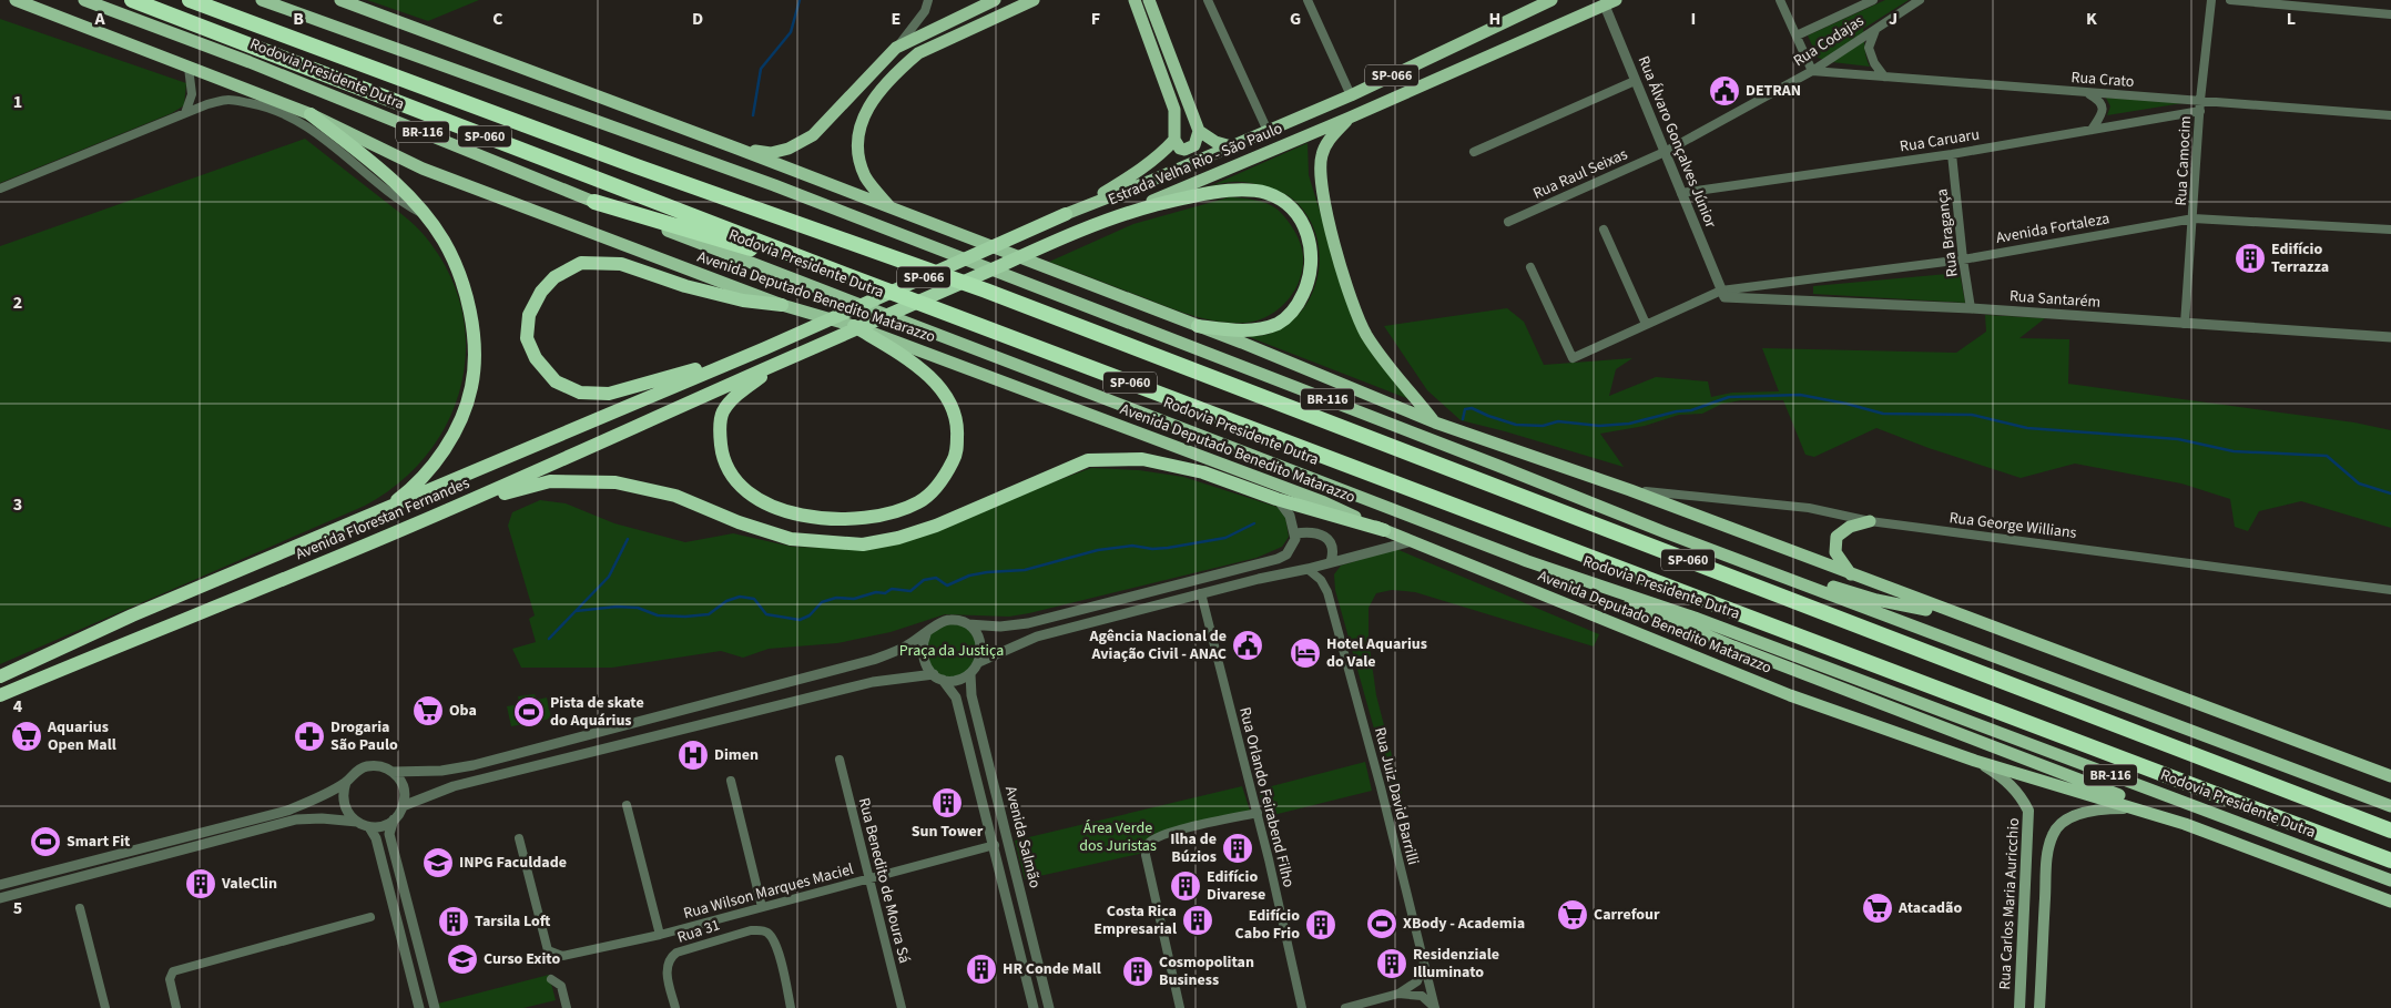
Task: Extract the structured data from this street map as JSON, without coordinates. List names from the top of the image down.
{
  "streets": {
    "highway": [
      "Rodovia Presidente Dutra",
      "SP-066",
      "SP-060",
      "Estrada Velha Rio - São Paulo",
      "Avenida Florestan Fernandes"
    ],
    "main road": ["BR-116", "Avenida Deputado Benedito Matarazzo", "Rua Carlos Maria Auricchio"],
    "street": [
      "Rua Codajas",
      "Rua Crato",
      "Rua Caruaru",
      "Rua Álvaro Gonçalves Júnior",
      "Rua Camocim",
      "Rua Raul Seixas",
      "Avenida Fortaleza",
      "Rua Bragança",
      "Rua Santarém",
      "Rua George Willians",
      "Rua Juiz David Barrilli",
      "Rua Orlando Feirabend Filho",
      "Avenida Salmão",
      "Rua Benedito de Moura Sá",
      "Rua Wilson Marques Maciel",
      "Rua 31"
    ]
  },
  "crossings": [
    ["Rua Codajas", "Rua Crato"],
    ["Rua Codajas", "Rua Álvaro Gonçalves Júnior"],
    ["Rua Codajas", "Rua Raul Seixas"],
    ["SP-066", "Rua Álvaro Gonçalves Júnior"],
    ["SP-066", "Estrada Velha Rio - São Paulo"],
    ["SP-066", "Avenida Florestan Fernandes"],
    ["Rua Crato", "Rua Camocim"],
    ["Rua Caruaru", "Rua Álvaro Gonçalves Júnior"],
    ["Rua Caruaru", "Rua Camocim"],
    ["Rua Caruaru", "Rua Bragança"],
    ["Rua Álvaro Gonçalves Júnior", "Rua Raul Seixas"],
    ["Rua Álvaro Gonçalves Júnior", "Avenida Fortaleza"],
    ["Rua Álvaro Gonçalves Júnior", "Rua Santarém"],
    ["Rua Camocim", "Avenida Fortaleza"],
    ["Rua Camocim", "Rua Santarém"],
    ["Estrada Velha Rio - São Paulo", "Avenida Florestan Fernandes"],
    ["Avenida Fortaleza", "Rua Bragança"],
    ["Avenida Fortaleza", "Rua Santarém"],
    ["Rua Bragança", "Rua Santarém"],
    ["Avenida Deputado Benedito Matarazzo", "Rua Carlos Maria Auricchio"],
    ["Avenida Salmão", "Rua Wilson Marques Maciel"],
    ["Rua Benedito de Moura Sá", "Rua Wilson Marques Maciel"]
  ],
  "parks": ["Praça da Justiça", "Área Verde dos Juristas"],
  "places": {
    "public building": ["DETRAN", "Agência Nacional de Aviação Civil - ANAC"],
    "building": [
      "Edifício Terrazza",
      "Sun Tower",
      "Ilha de Búzios",
      "ValeClin",
      "Edifício Divarese",
      "Costa Rica Empresarial",
      "Tarsila Loft",
      "Edifício Cabo Frio",
      "Residenziale Illuminato",
      "HR Conde Mall",
      "Cosmopolitan Business"
    ],
    "hotel": ["Hotel Aquarius do Vale"],
    "supermarket": [
      "Oba",
      "Aquarius Open Mall",
      "Atacadão",
      "Carrefour"
    ],
    "sports": ["Pista de skate do Aquárius", "Smart Fit", "XBody - Academia"],
    "pharmacy": ["Drogaria São Paulo"],
    "hospital": ["Dimen"],
    "school or university": ["INPG Faculdade", "Curso Exito"]
  },
  "grid": {
    "columns": [
      "A",
      "B",
      "C",
      "D",
      "E",
      "F",
      "G",
      "H",
      "I",
      "J",
      "K",
      "L"
    ],
    "rows": [
      "1",
      "2",
      "3",
      "4",
      "5"
    ]
  }
}
